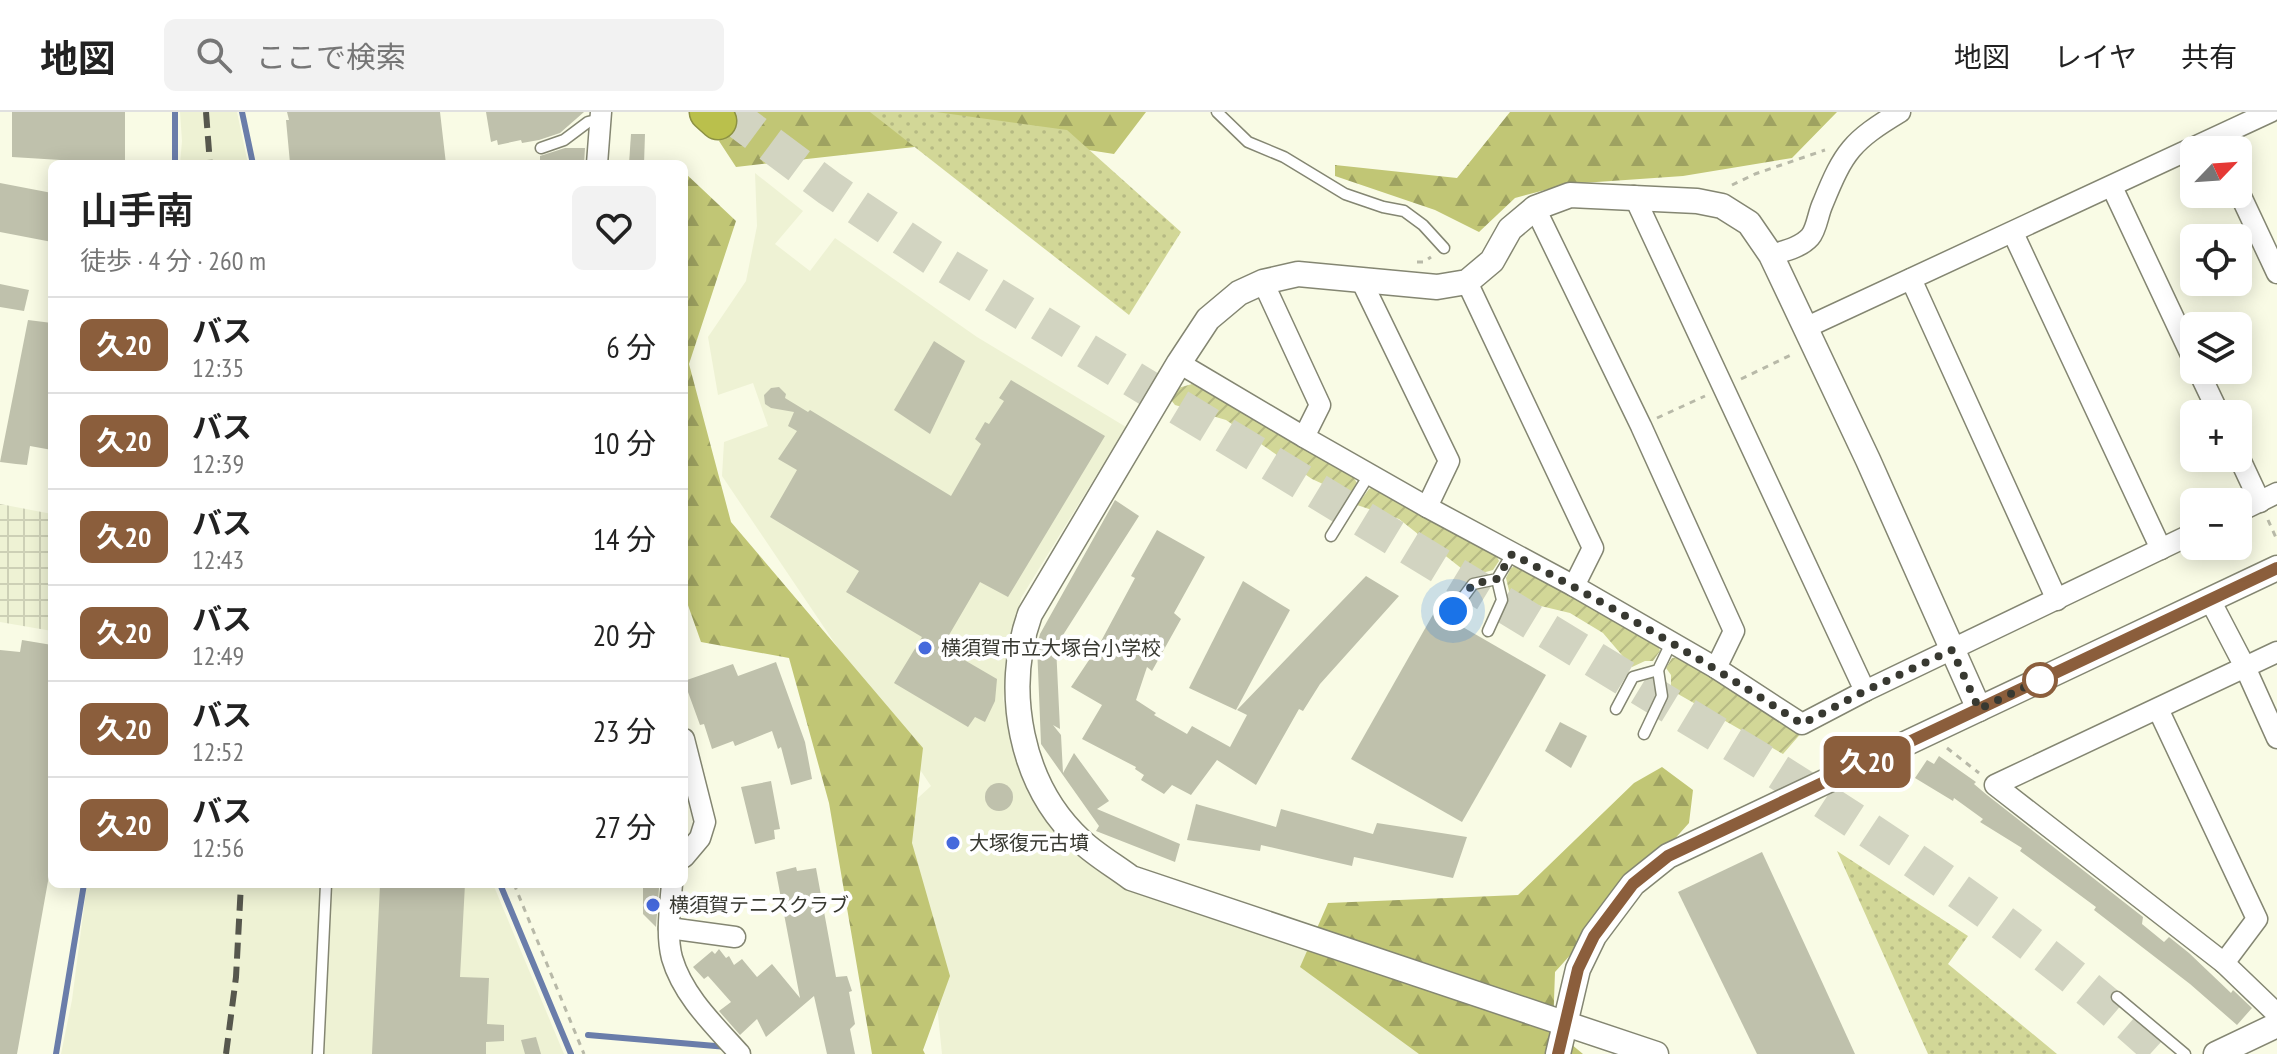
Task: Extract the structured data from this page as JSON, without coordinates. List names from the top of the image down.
{
  "places": ["横須賀市立大塚台小学校", "大塚復元古墳", "横須賀テニスクラブ"],
  "lines": ["bus line 久20"],
  "north": "top right",
  "page": {
    "header": "地図",
    "search": "ここで検索",
    "nav": ["地図", "レイヤ", "共有"],
    "on_map": "久20",
    "map_buttons": ["+", "−"],
    "heading": ["山手南", "徒歩 · 4 分 · 260 m"],
    "list": [
      {
        "mark": "久20",
        "name": "バス",
        "note": "12:35",
        "value": "6 分"
      },
      {
        "mark": "久20",
        "name": "バス",
        "note": "12:39",
        "value": "10 分"
      },
      {
        "mark": "久20",
        "name": "バス",
        "note": "12:43",
        "value": "14 分"
      },
      {
        "mark": "久20",
        "name": "バス",
        "note": "12:49",
        "value": "20 分"
      },
      {
        "mark": "久20",
        "name": "バス",
        "note": "12:52",
        "value": "23 分"
      },
      {
        "mark": "久20",
        "name": "バス",
        "note": "12:56",
        "value": "27 分"
      }
    ]
  }
}
